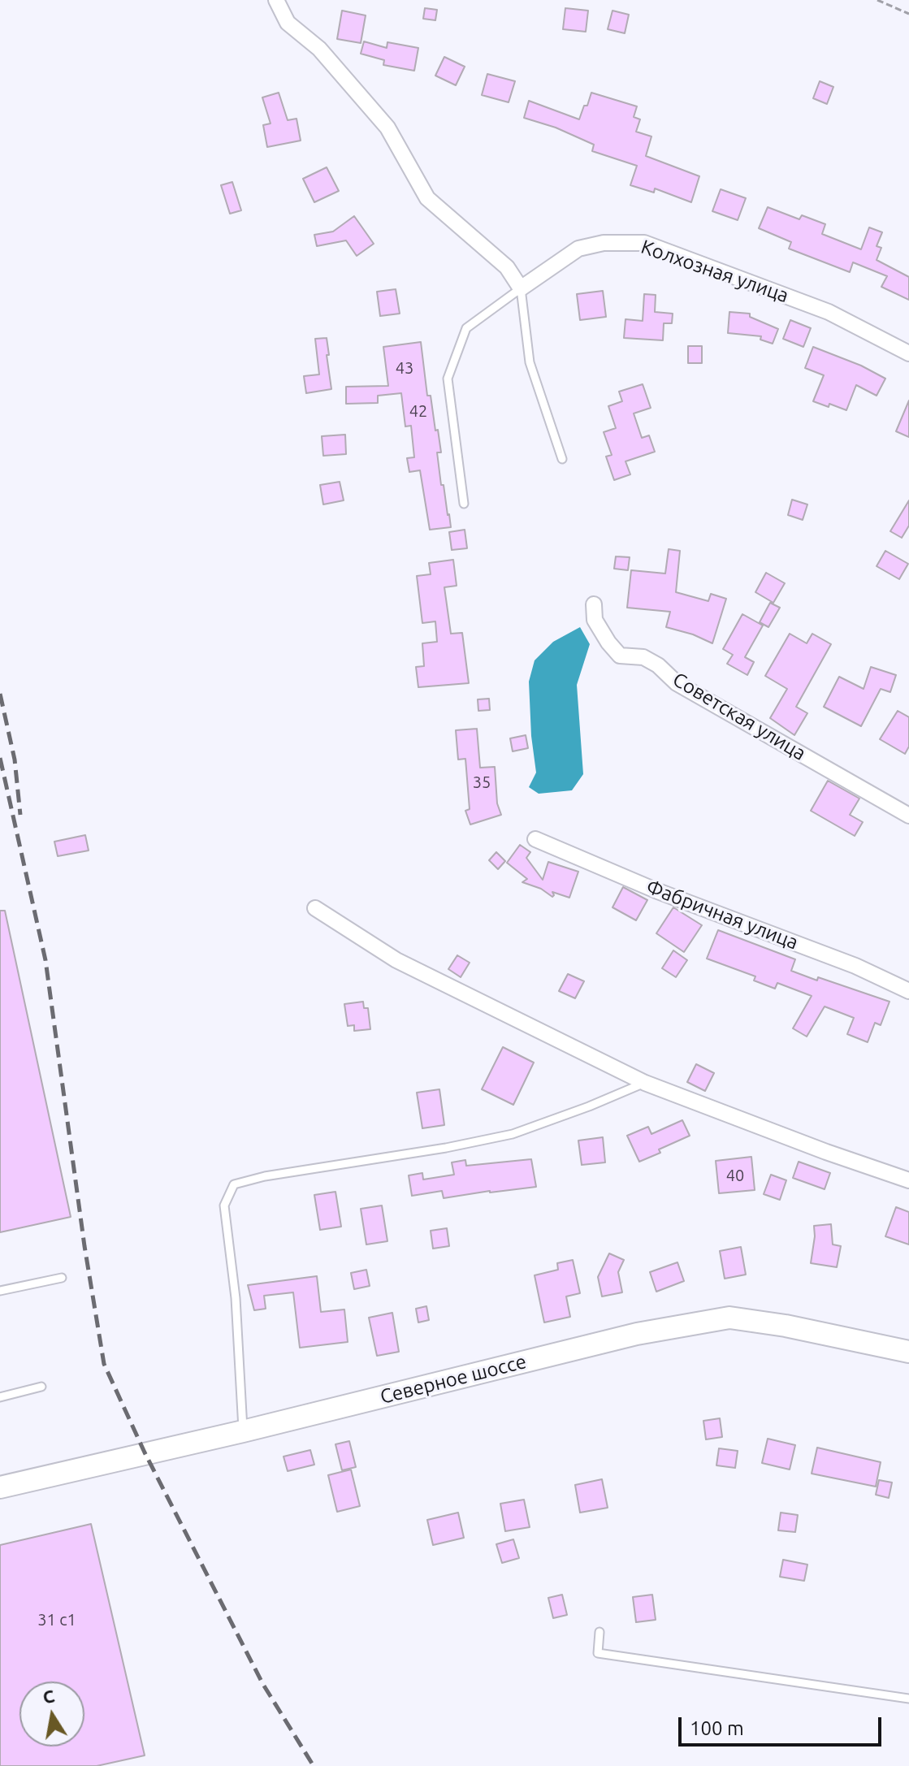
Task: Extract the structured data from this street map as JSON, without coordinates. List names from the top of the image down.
{
  "streets": {
    "main road": ["Северное шоссе"],
    "street": ["Колхозная улица", "Советская улица", "Фабричная улица"]
  },
  "house_numbers": [
    "43",
    "42",
    "35",
    "40",
    "31 c1"
  ],
  "scale_bar": "100 m",
  "north": "top"
}
